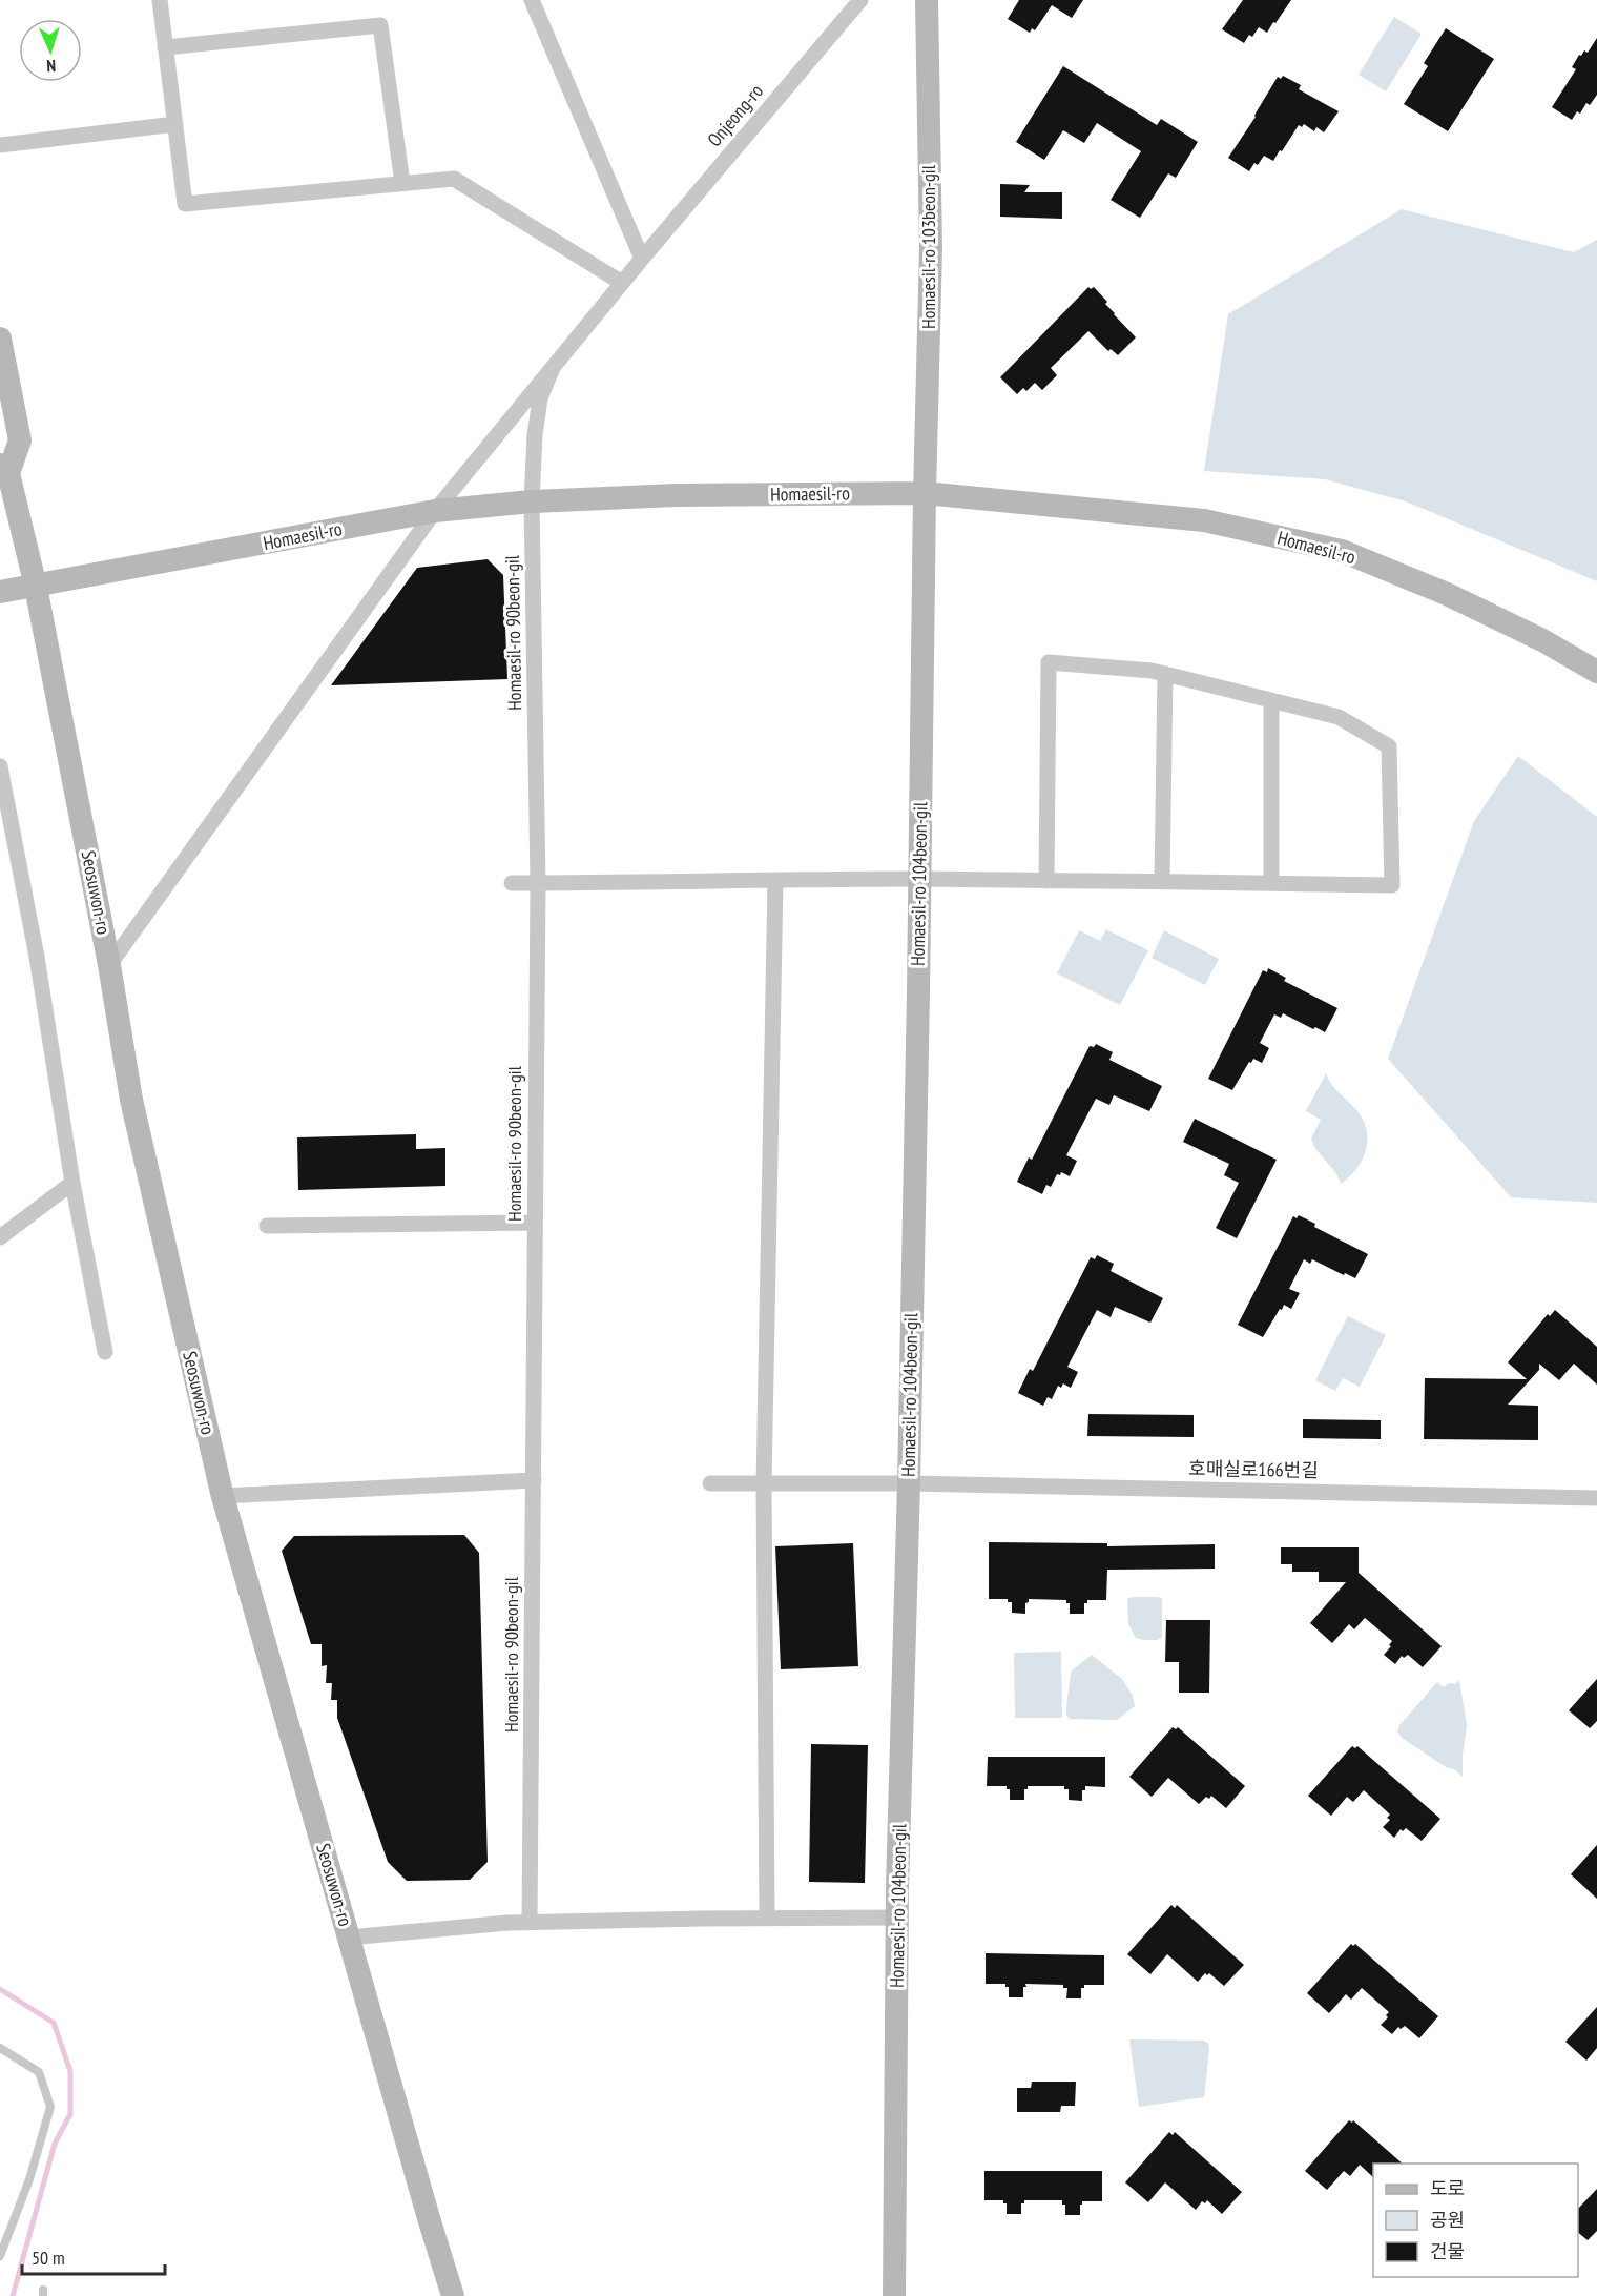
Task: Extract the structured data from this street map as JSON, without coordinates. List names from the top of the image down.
{
  "streets": {
    "street": [
      "Onjeong-ro",
      "Homaesil-ro 103beon-gil",
      "Homaesil-ro",
      "Homaesil-ro 90beon-gil",
      "Homaesil-ro 104beon-gil",
      "Seosuwon-ro",
      "호매실로166번길"
    ]
  },
  "crossings": [
    ["Onjeong-ro", "Homaesil-ro"],
    ["Onjeong-ro", "Homaesil-ro 90beon-gil"],
    ["Onjeong-ro", "Seosuwon-ro"],
    ["Homaesil-ro 103beon-gil", "Homaesil-ro"],
    ["Homaesil-ro 103beon-gil", "Homaesil-ro 104beon-gil"],
    ["Homaesil-ro", "Homaesil-ro 90beon-gil"],
    ["Homaesil-ro", "Homaesil-ro 104beon-gil"],
    ["Homaesil-ro", "Seosuwon-ro"],
    ["Homaesil-ro 104beon-gil", "호매실로166번길"]
  ],
  "legend": ["도로", "공원", "건물"],
  "scale_bar": "50 m",
  "north": "bottom"
}
